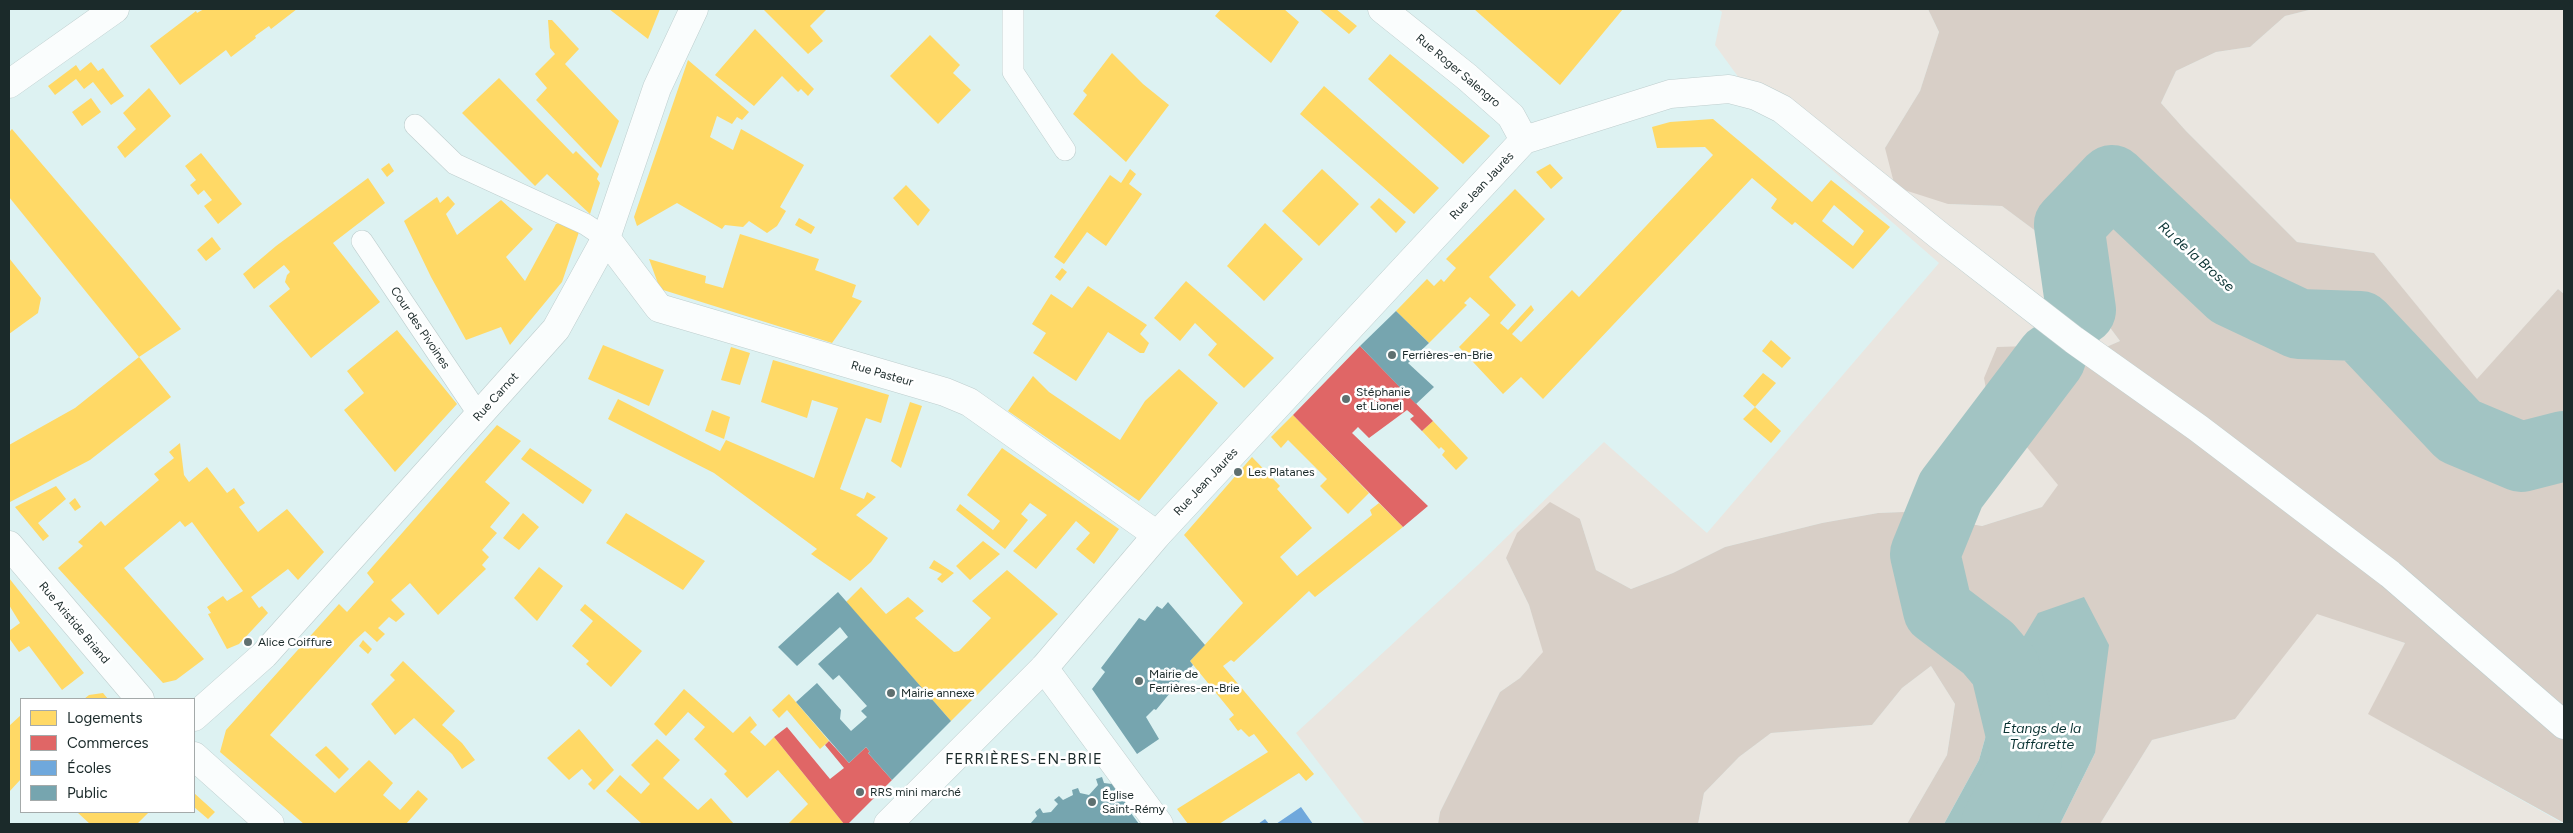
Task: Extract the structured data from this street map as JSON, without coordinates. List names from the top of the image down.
{
  "streets": {
    "main road": [
      "Rue Roger Salengro",
      "Rue Jean Jaurès",
      "Rue Pasteur",
      "Rue Carnot",
      "Rue Aristide Briand"
    ],
    "lane": ["Cour des Pivoines"]
  },
  "crossings": [
    ["Rue Roger Salengro", "Rue Jean Jaurès"],
    ["Rue Jean Jaurès", "Rue Pasteur"],
    ["Cour des Pivoines", "Rue Carnot"],
    ["Rue Pasteur", "Rue Carnot"]
  ],
  "districts": ["FERRIÈRES-EN-BRIE"],
  "water": ["Ru de la Brosse", "Étangs de la Taffarette"],
  "places": [
    "Ferrières-en-Brie",
    "Stéphanie et Lionel",
    "Les Platanes",
    "Alice Coiffure",
    "Mairie de Ferrières-en-Brie",
    "Mairie annexe",
    "RRS mini marché",
    "Église Saint-Rémy"
  ],
  "legend": [
    "Logements",
    "Commerces",
    "Écoles",
    "Public"
  ]
}
